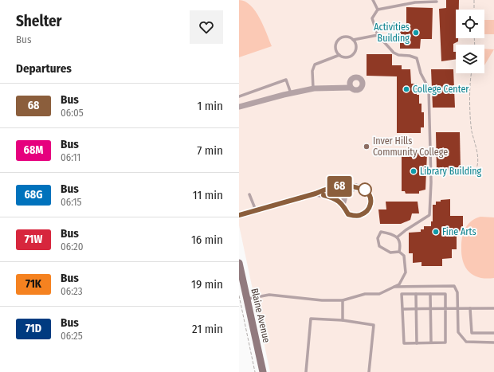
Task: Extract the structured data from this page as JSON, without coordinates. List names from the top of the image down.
{
  "streets": {
    "street": ["Blaine Avenue"]
  },
  "places": [
    "Activities Building",
    "College Center",
    "Inver Hills Community College",
    "Library Building",
    "Fine Arts"
  ],
  "lines": ["bus line 68"],
  "page": {
    "heading": [
      ["Shelter", "Bus"],
      "Departures"
    ],
    "on_map": "68",
    "list": [
      {
        "mark": "68",
        "name": "Bus",
        "note": "06:05",
        "value": "1 min"
      },
      {
        "mark": "68M",
        "name": "Bus",
        "note": "06:11",
        "value": "7 min"
      },
      {
        "mark": "68G",
        "name": "Bus",
        "note": "06:15",
        "value": "11 min"
      },
      {
        "mark": "71W",
        "name": "Bus",
        "note": "06:20",
        "value": "16 min"
      },
      {
        "mark": "71K",
        "name": "Bus",
        "note": "06:23",
        "value": "19 min"
      },
      {
        "mark": "71D",
        "name": "Bus",
        "note": "06:25",
        "value": "21 min"
      }
    ]
  }
}
